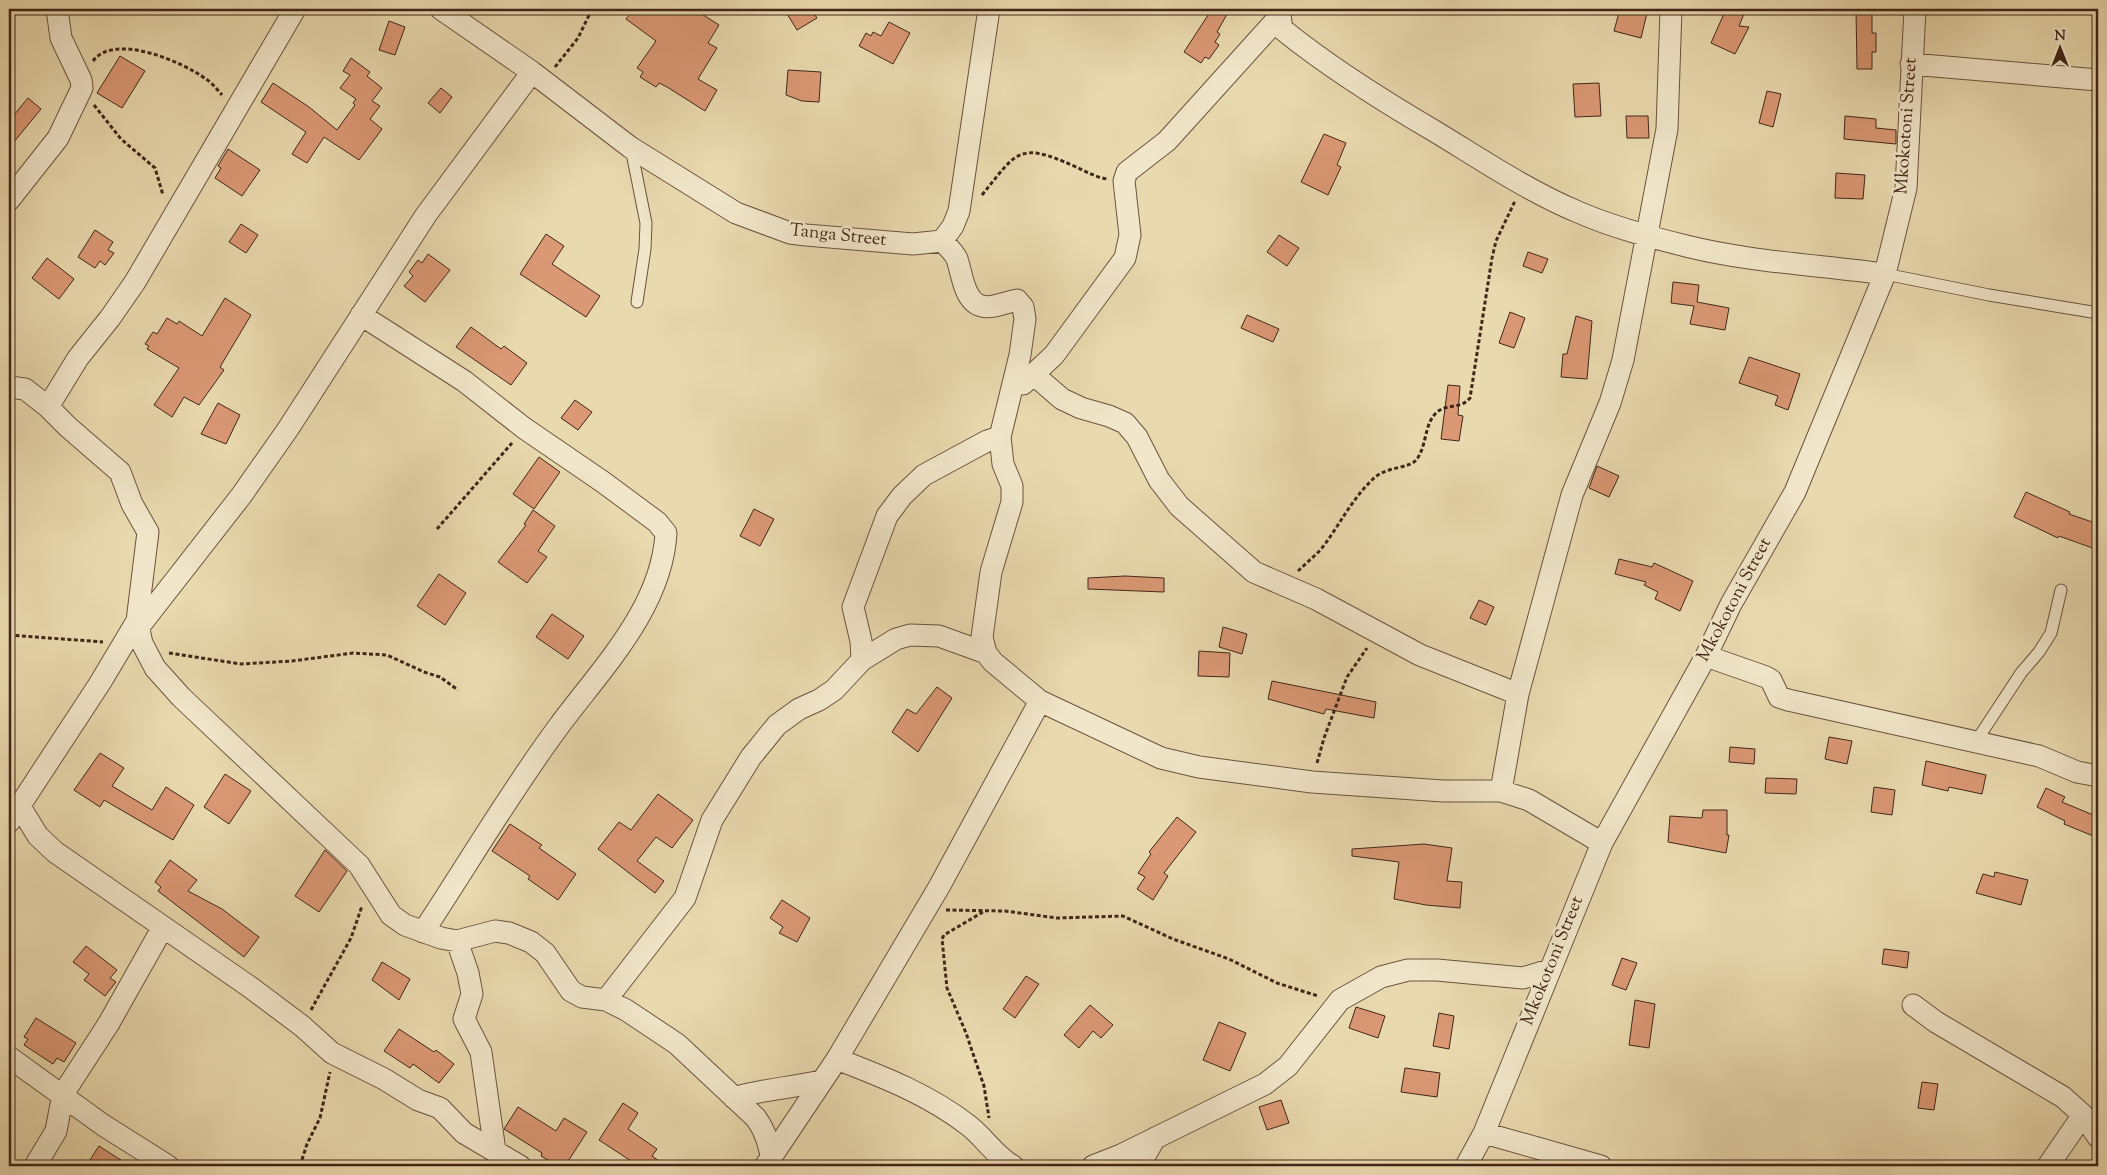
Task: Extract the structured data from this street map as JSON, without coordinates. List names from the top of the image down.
{
  "streets": {
    "street": ["Mkokotoni Street", "Tanga Street"]
  },
  "north": "top"
}
